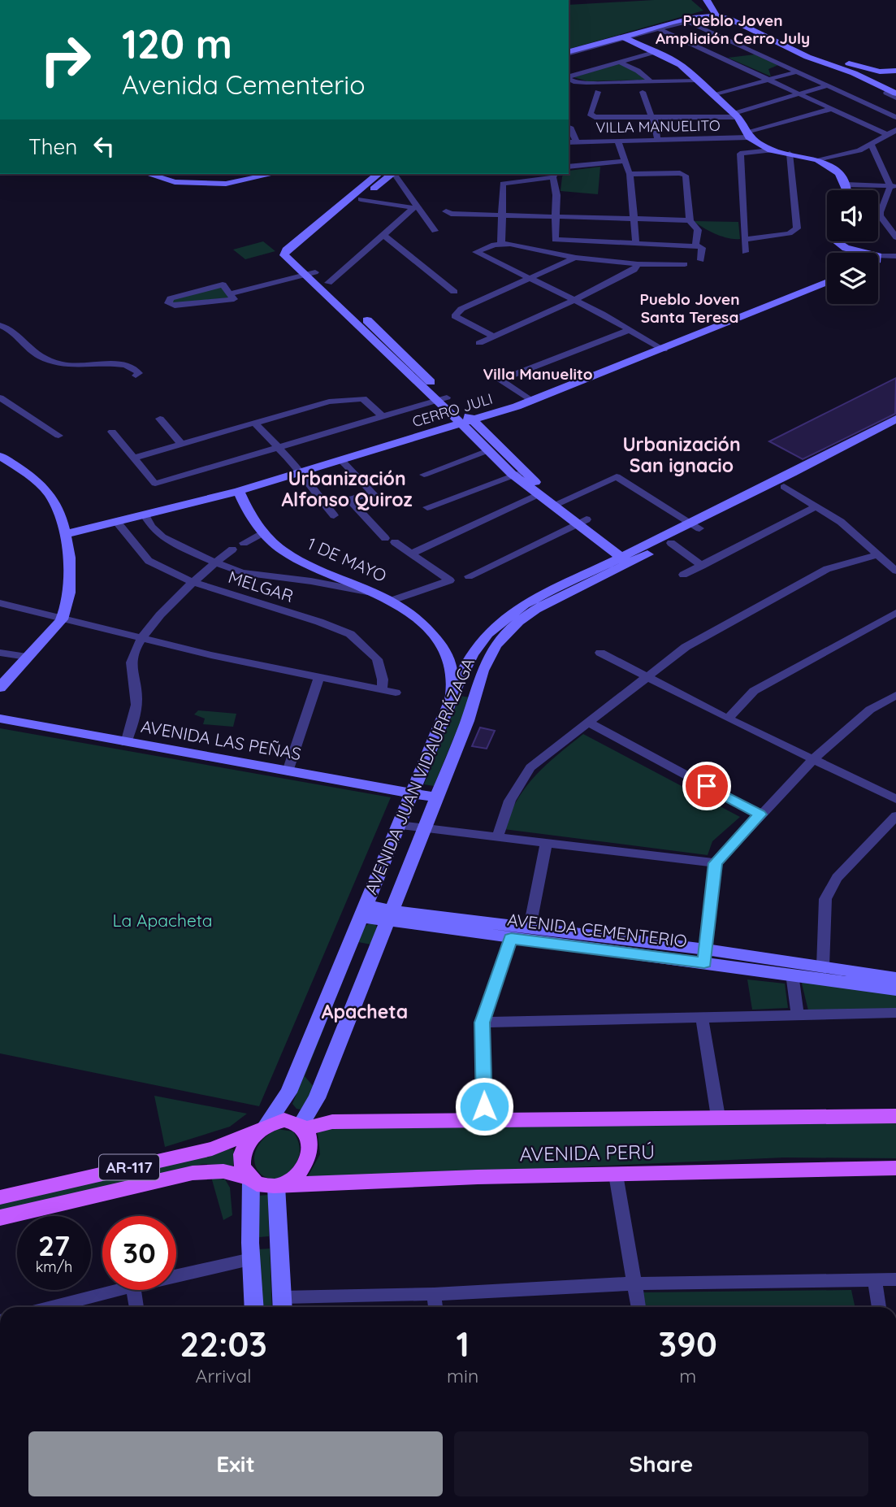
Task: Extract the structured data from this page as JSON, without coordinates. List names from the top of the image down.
{
  "streets": {
    "main road": ["AVENIDA PERÚ", "AR-117"],
    "street": [
      "VILLA MANUELITO",
      "CERRO JULI",
      "1 DE MAYO",
      "MELGAR",
      "AVENIDA LAS PEÑAS",
      "AVENIDA JUAN VIDAURRÁZAGA",
      "AVENIDA CEMENTERIO"
    ]
  },
  "crossings": [
    ["CERRO JULI", "1 DE MAYO"],
    ["CERRO JULI", "MELGAR"],
    ["1 DE MAYO", "AVENIDA JUAN VIDAURRÁZAGA"],
    ["AVENIDA LAS PEÑAS", "AVENIDA JUAN VIDAURRÁZAGA"],
    ["AVENIDA JUAN VIDAURRÁZAGA", "AVENIDA CEMENTERIO"],
    ["AVENIDA JUAN VIDAURRÁZAGA", "AVENIDA PERÚ"],
    ["AVENIDA JUAN VIDAURRÁZAGA", "AR-117"],
    ["AVENIDA PERÚ", "AR-117"]
  ],
  "districts": [
    "Pueblo Joven Ampliaión Cerro July",
    "Pueblo Joven Santa Teresa",
    "Villa Manuelito",
    "Urbanización San ignacio",
    "Urbanización Alfonso Quiroz",
    "Apacheta"
  ],
  "parks": ["La Apacheta"],
  "page": {
    "turn": ["120 m", "Avenida Cementerio"],
    "then": "Then",
    "speed": "27 km/h",
    "limit": "30",
    "eta": [
      "22:03",
      "Arrival",
      "1",
      "min",
      "390",
      "m"
    ],
    "buttons": ["Exit", "Share"]
  }
}
